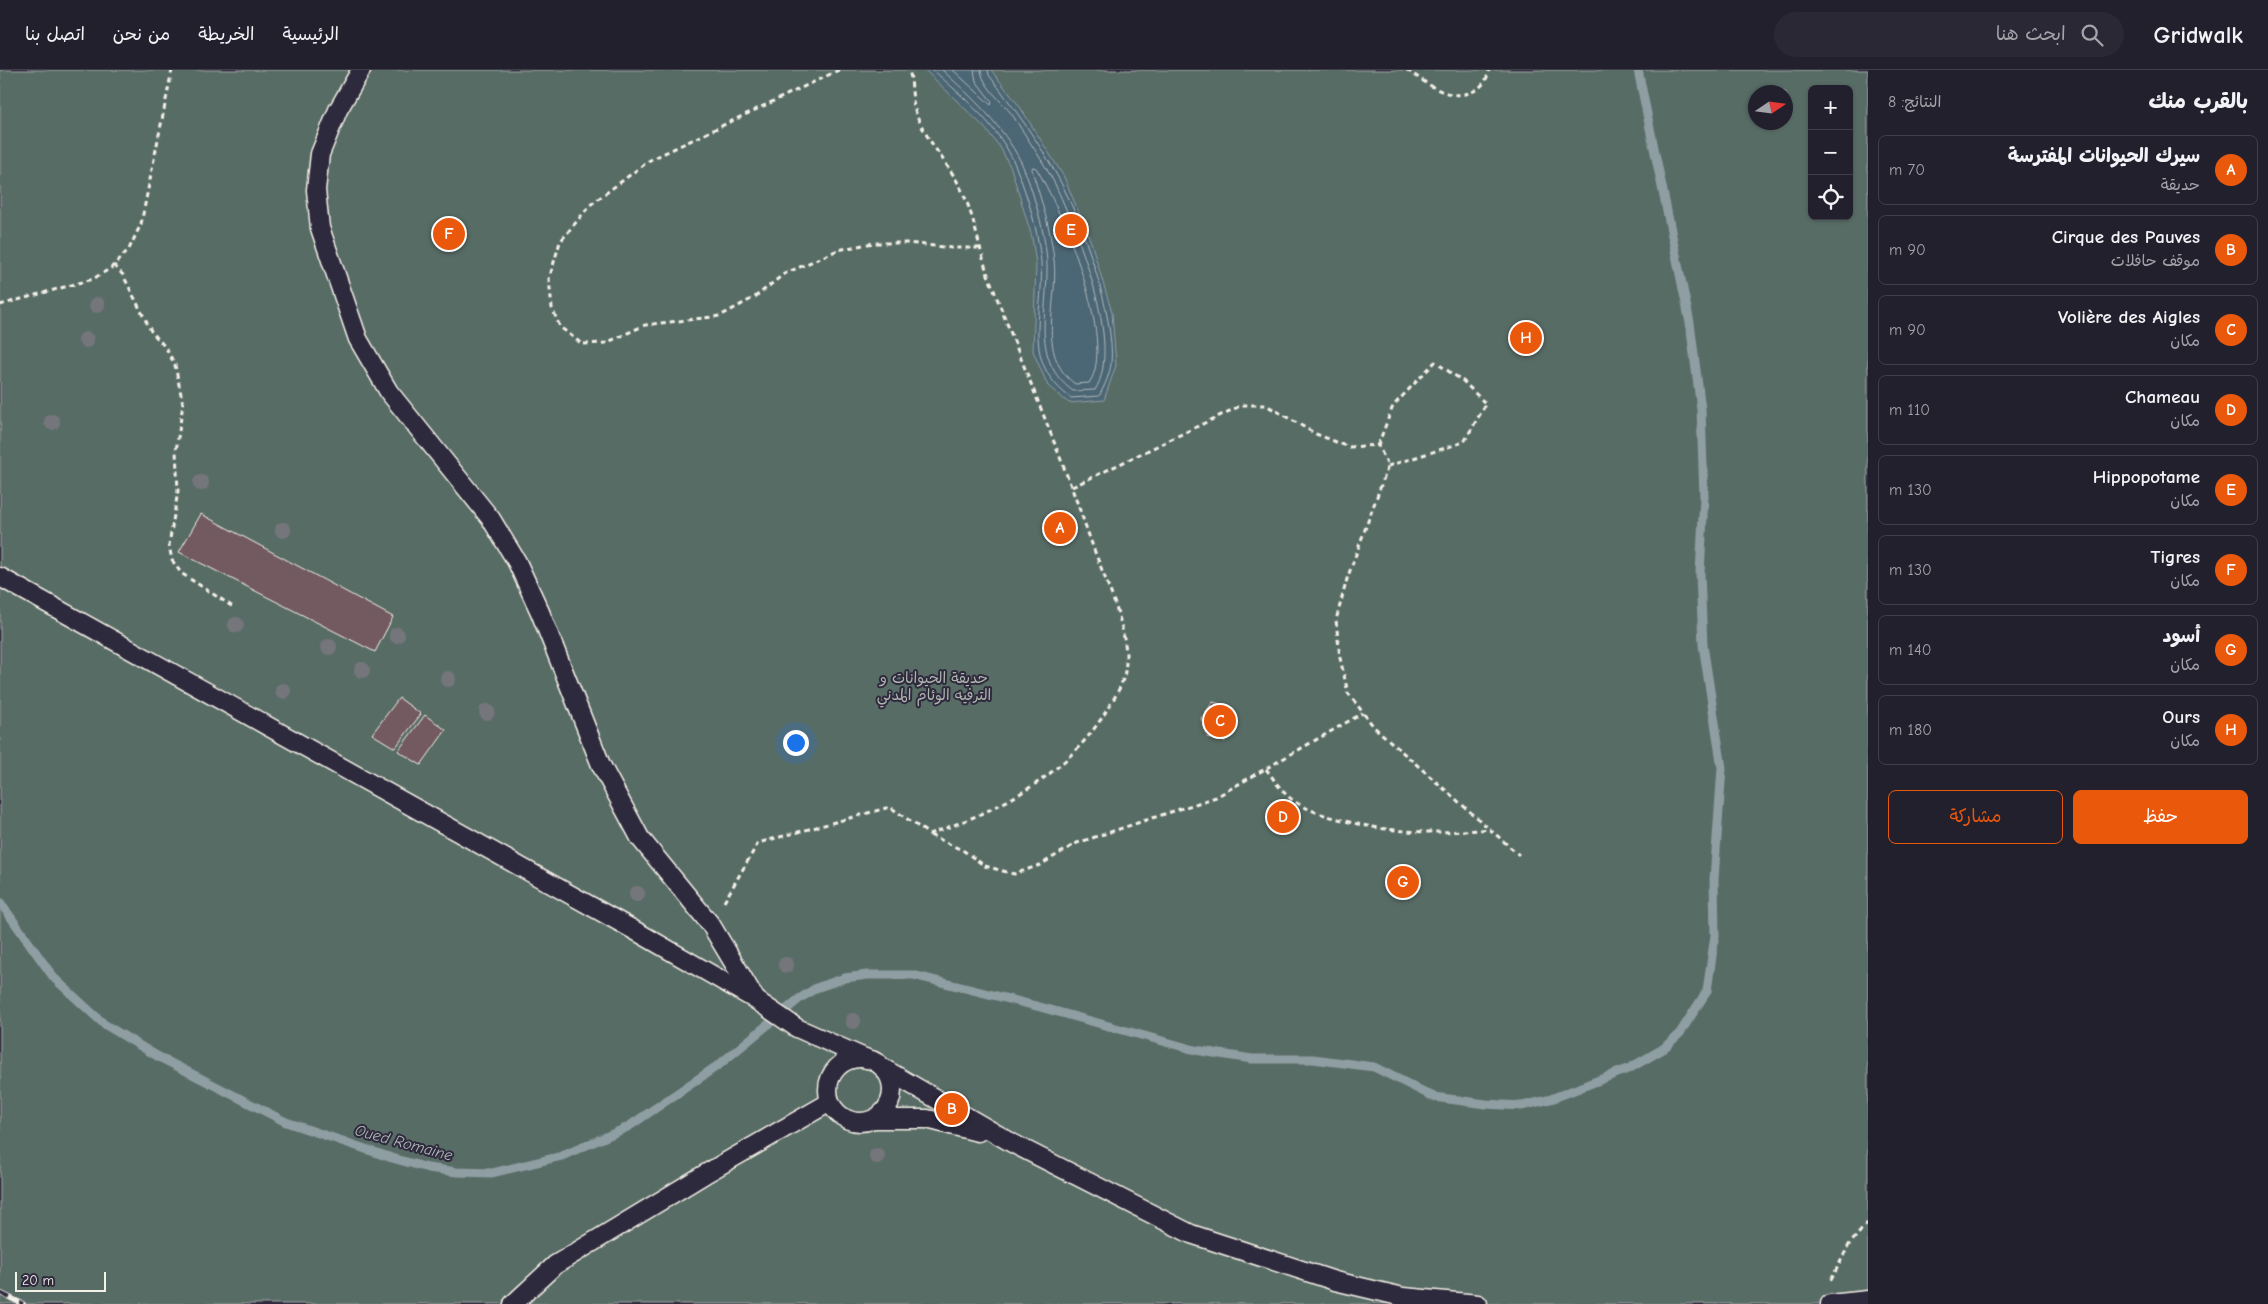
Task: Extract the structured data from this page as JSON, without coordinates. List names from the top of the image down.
{
  "water": ["Oued Romaine"],
  "parks": ["حديقة الحيوانات و الترفيه الوئام المدني"],
  "scale_bar": "20 m",
  "north": "right",
  "page": {
    "header": "Gridwalk",
    "search": "ابحث هنا",
    "nav": [
      "الرئيسية",
      "الخريطة",
      "من نحن",
      "اتصل بنا"
    ],
    "heading": ["بالقرب منك", "النتائج: 8"],
    "map_buttons": ["+", "−"],
    "list": [
      {
        "mark": "A",
        "name": "سيرك الحيوانات المفترسة",
        "note": "حديقة",
        "value": "70 m"
      },
      {
        "mark": "B",
        "name": "Cirque des Pauves",
        "note": "موقف حافلات",
        "value": "90 m"
      },
      {
        "mark": "C",
        "name": "Volière des Aigles",
        "note": "مكان",
        "value": "90 m"
      },
      {
        "mark": "D",
        "name": "Chameau",
        "note": "مكان",
        "value": "110 m"
      },
      {
        "mark": "E",
        "name": "Hippopotame",
        "note": "مكان",
        "value": "130 m"
      },
      {
        "mark": "F",
        "name": "Tigres",
        "note": "مكان",
        "value": "130 m"
      },
      {
        "mark": "G",
        "name": "أسود",
        "note": "مكان",
        "value": "140 m"
      },
      {
        "mark": "H",
        "name": "Ours",
        "note": "مكان",
        "value": "180 m"
      }
    ],
    "pins": [
      "E",
      "F",
      "H",
      "A",
      "C",
      "D",
      "G",
      "B"
    ],
    "buttons": ["حفظ", "مشاركة"],
    "scale": "20 m"
  }
}
